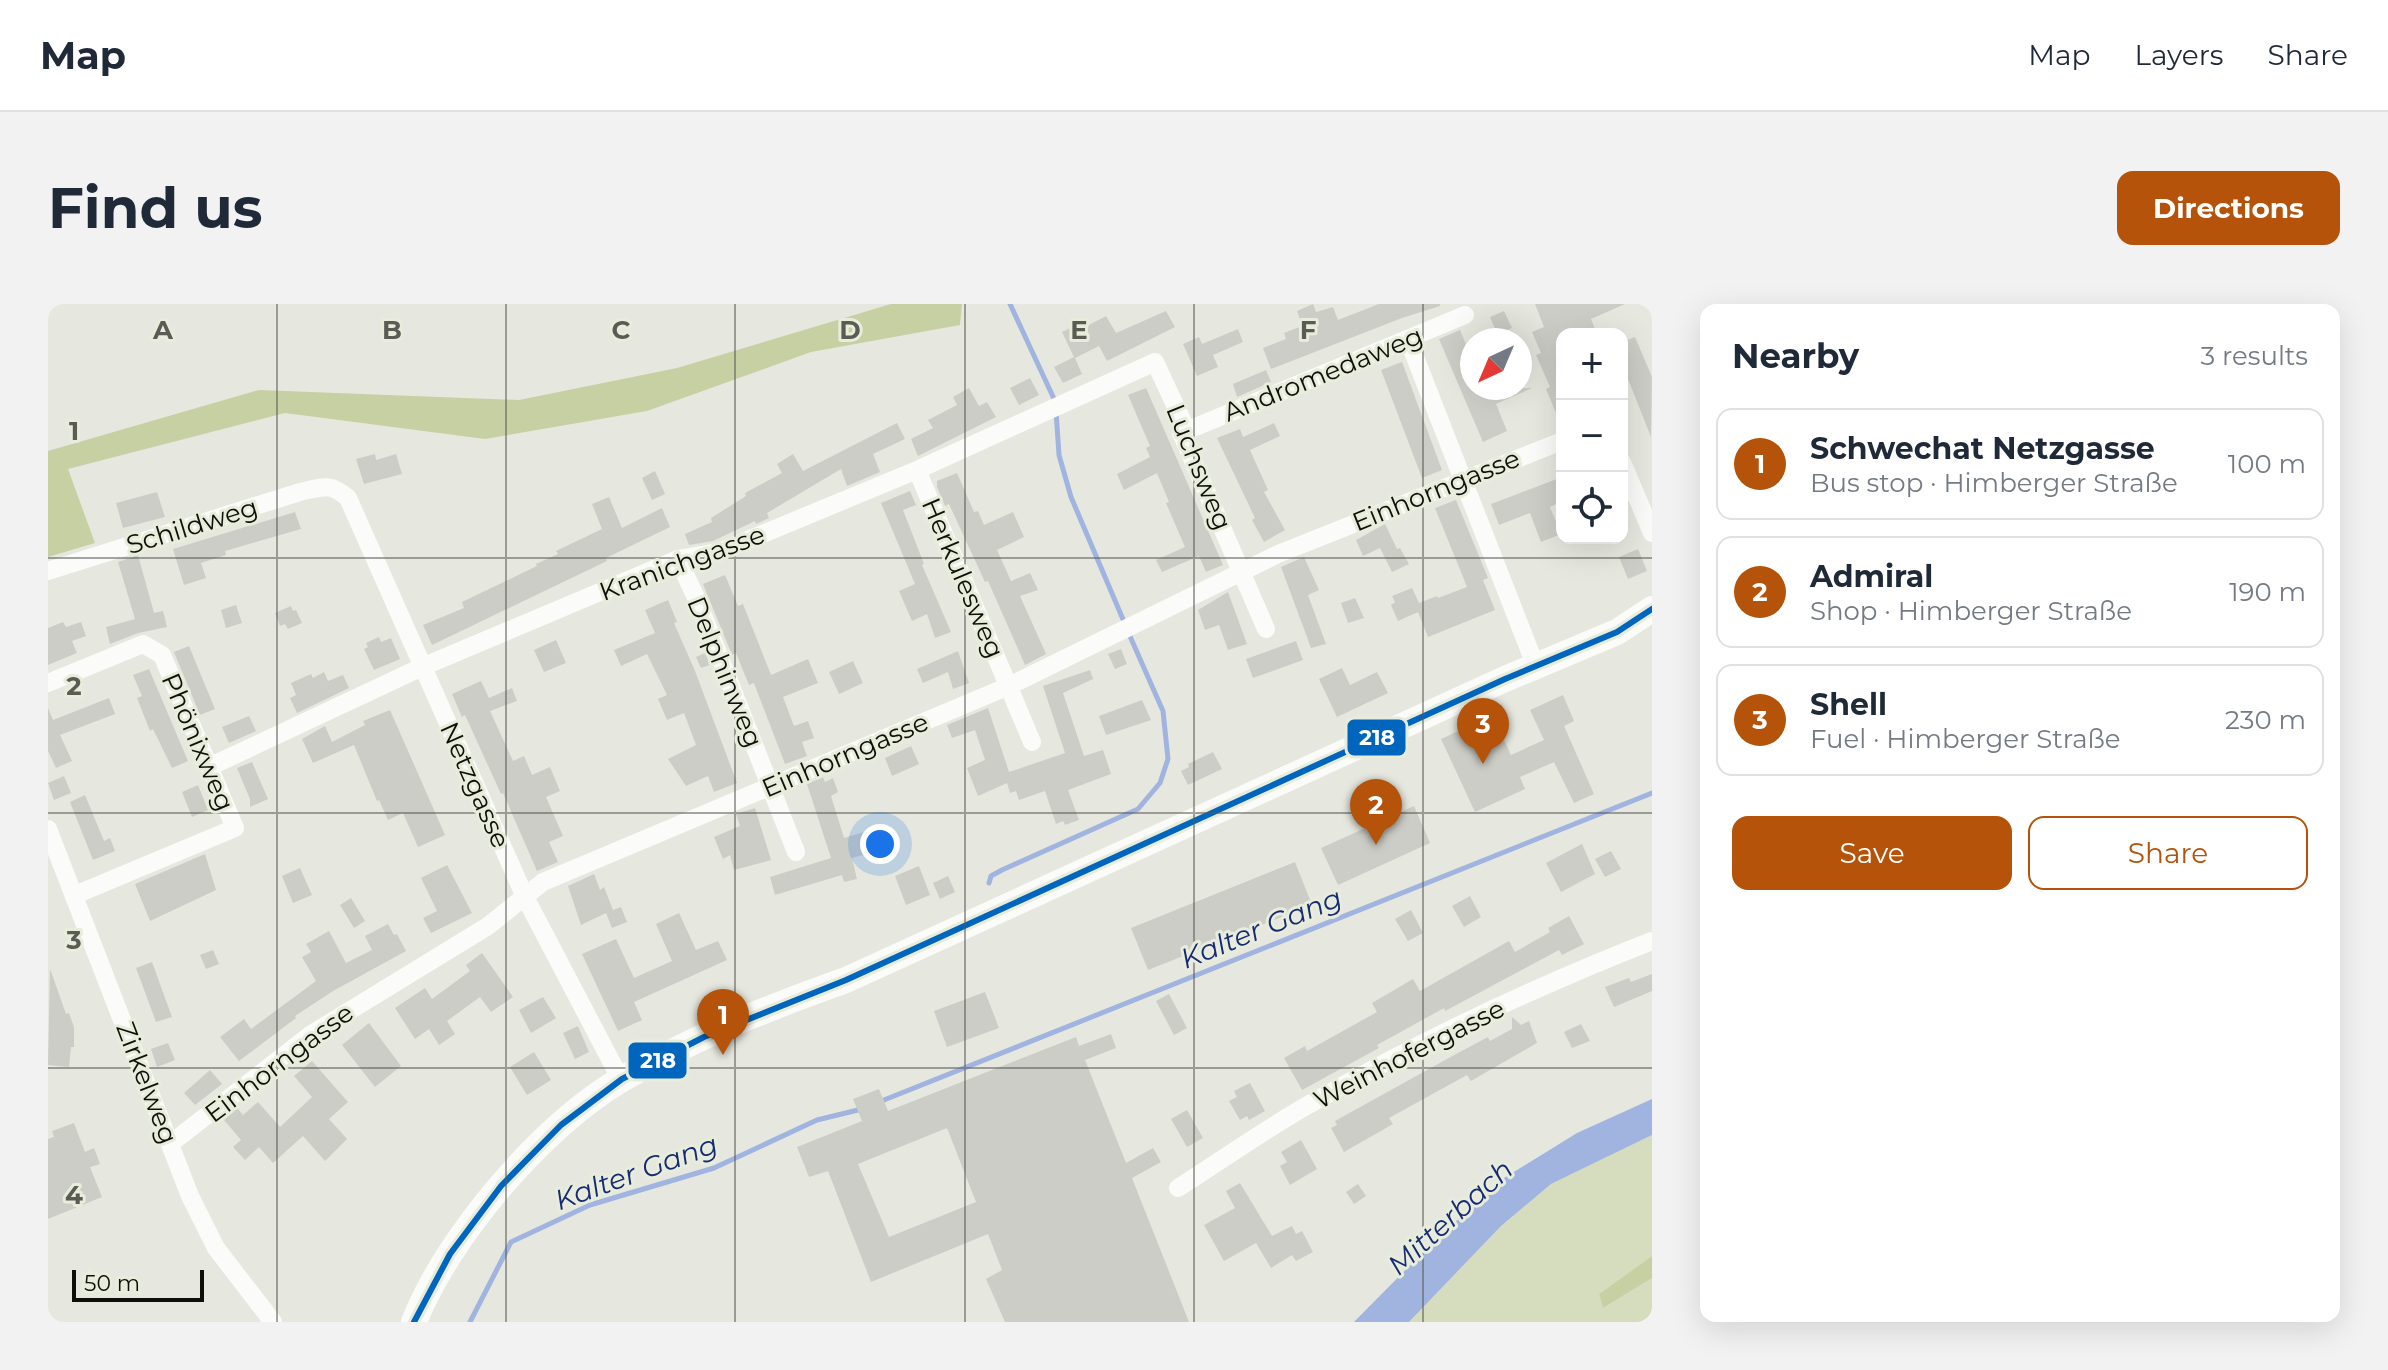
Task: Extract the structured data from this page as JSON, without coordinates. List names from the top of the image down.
{
  "streets": {
    "street": [
      "Andromedaweg",
      "Luchsweg",
      "Einhorngasse",
      "Schildweg",
      "Kranichgasse",
      "Herkulesweg",
      "Delphinweg",
      "Phönixweg",
      "Netzgasse",
      "Weinhofergasse",
      "Zirkelweg"
    ]
  },
  "crossings": [
    ["Andromedaweg", "Luchsweg"],
    ["Luchsweg", "Einhorngasse"],
    ["Luchsweg", "Kranichgasse"],
    ["Einhorngasse", "Herkulesweg"],
    ["Einhorngasse", "Delphinweg"],
    ["Einhorngasse", "Netzgasse"],
    ["Einhorngasse", "Zirkelweg"],
    ["Schildweg", "Netzgasse"],
    ["Kranichgasse", "Herkulesweg"],
    ["Kranichgasse", "Delphinweg"],
    ["Kranichgasse", "Phönixweg"],
    ["Kranichgasse", "Netzgasse"],
    ["Phönixweg", "Zirkelweg"]
  ],
  "water": ["Kalter Gang", "Mitterbach"],
  "lines": ["transit line 218"],
  "scale_bar": "50 m",
  "north": "bottom left",
  "page": {
    "header": "Map",
    "nav": ["Map", "Layers", "Share"],
    "buttons": [
      "Directions",
      ["Save", "Share"]
    ],
    "title": "Find us",
    "heading": ["Nearby", "3 results"],
    "map_buttons": ["+", "−"],
    "list": [
      {
        "mark": "1",
        "name": "Schwechat Netzgasse",
        "note": "Bus stop · Himberger Straße",
        "value": "100 m"
      },
      {
        "mark": "2",
        "name": "Admiral",
        "note": "Shop · Himberger Straße",
        "value": "190 m"
      },
      {
        "mark": "3",
        "name": "Shell",
        "note": "Fuel · Himberger Straße",
        "value": "230 m"
      }
    ],
    "pins": ["3", "2", "1"],
    "scale": "50 m"
  },
  "grid": {
    "columns": [
      "A",
      "B",
      "C",
      "D",
      "E",
      "F"
    ],
    "rows": [
      "1",
      "2",
      "3",
      "4"
    ]
  }
}
